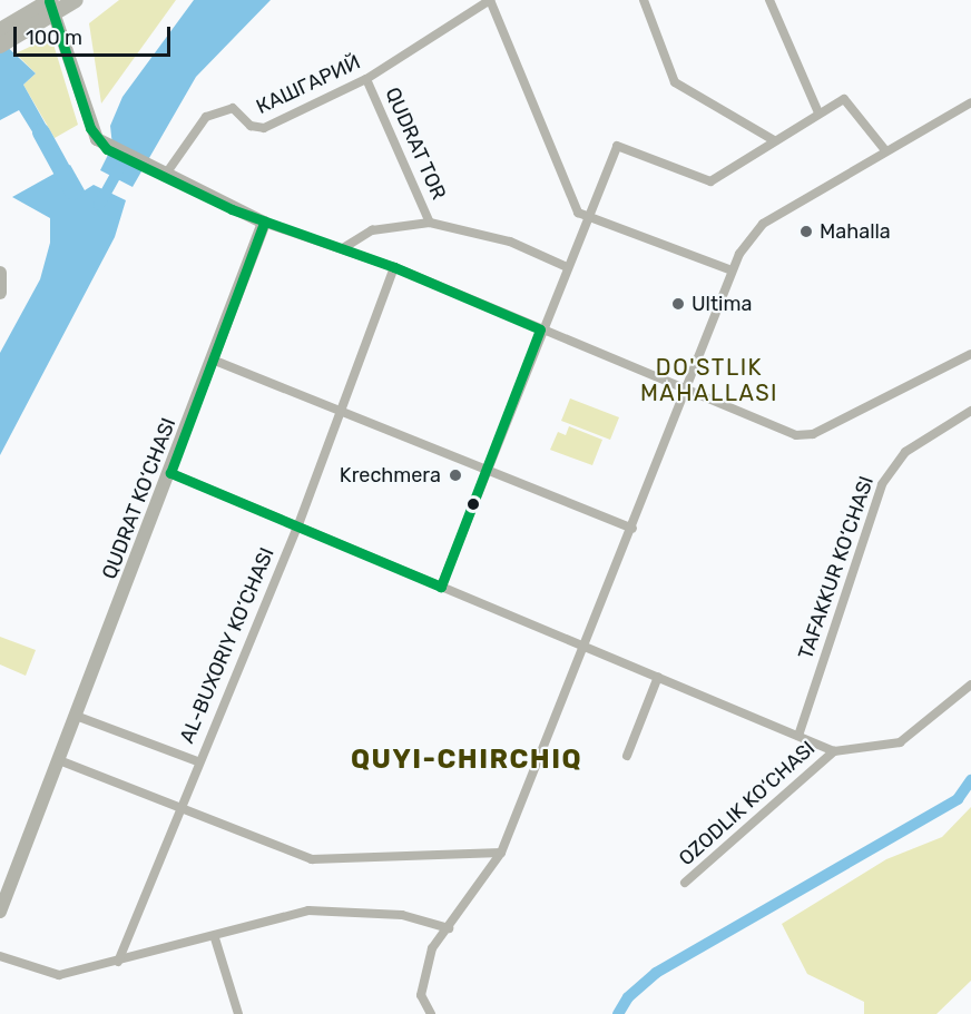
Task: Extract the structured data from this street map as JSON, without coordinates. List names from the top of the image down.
{
  "streets": {
    "street": [
      "КАШГАРИЙ",
      "QUDRAT TOR",
      "QUDRAT KO‘CHASI",
      "TAFAKKUR KO‘CHASI",
      "AL-BUXORIY KO‘CHASI",
      "OZODLIK KO‘CHASI"
    ]
  },
  "crossings": [
    ["КАШГАРИЙ", "QUDRAT TOR"]
  ],
  "districts": ["DO'STLIK MAHALLASI", "QUYI-CHIRCHIQ"],
  "places": ["Mahalla", "Ultima", "Krechmera"],
  "scale_bar": "100 m"
}
